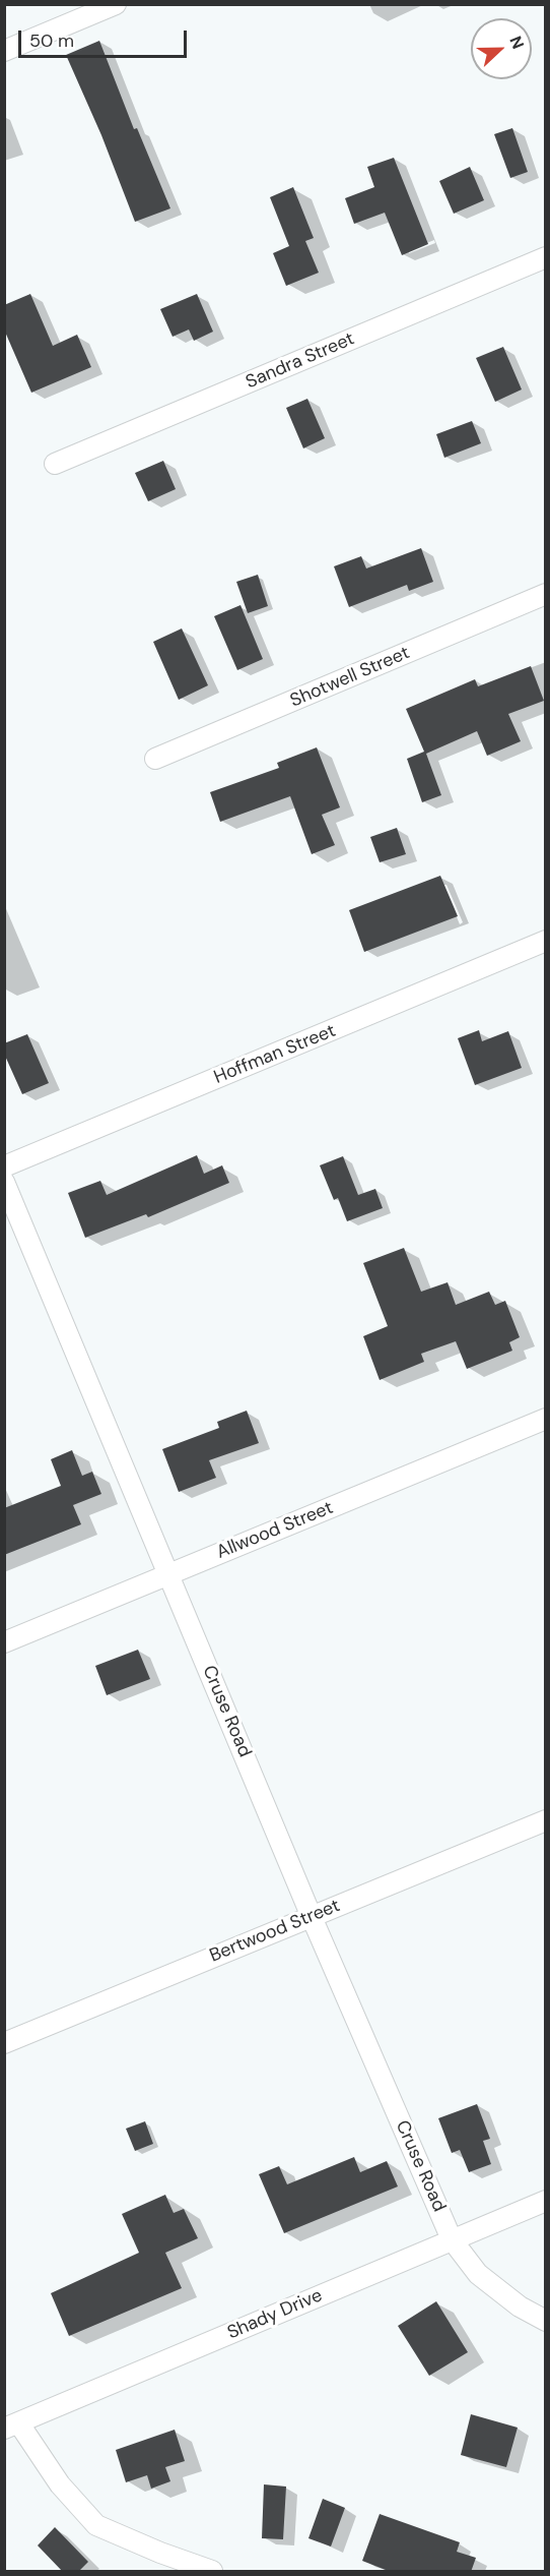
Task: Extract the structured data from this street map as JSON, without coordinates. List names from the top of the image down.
{
  "streets": {
    "street": [
      "Sandra Street",
      "Shotwell Street",
      "Hoffman Street",
      "Allwood Street",
      "Cruse Road",
      "Bertwood Street",
      "Shady Drive"
    ]
  },
  "crossings": [
    ["Allwood Street", "Cruse Road"],
    ["Cruse Road", "Bertwood Street"],
    ["Cruse Road", "Shady Drive"]
  ],
  "scale_bar": "50 m",
  "north": "right"
}
